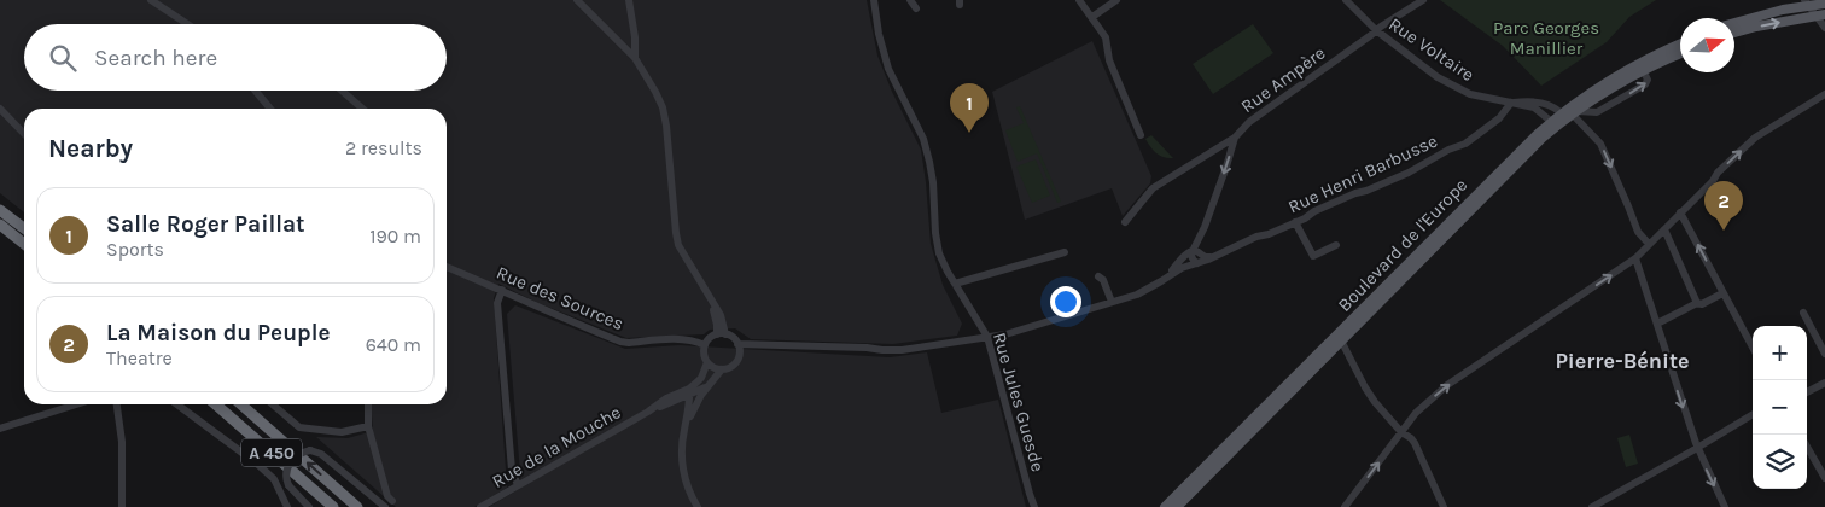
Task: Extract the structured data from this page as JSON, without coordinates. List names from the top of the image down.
{
  "streets": {
    "highway": ["A 450"],
    "main road": ["Boulevard de l'Europe"],
    "street": [
      "Rue Voltaire",
      "Rue Ampère",
      "Rue Henri Barbusse",
      "Rue des Sources",
      "Rue Jules Guesde",
      "Rue de la Mouche"
    ]
  },
  "crossings": [
    ["Rue Voltaire", "Rue Ampère"],
    ["Rue Voltaire", "Rue Henri Barbusse"],
    ["Rue Voltaire", "Boulevard de l'Europe"],
    ["Rue Ampère", "Rue Henri Barbusse"],
    ["Rue Henri Barbusse", "Rue des Sources"],
    ["Rue Henri Barbusse", "Rue Jules Guesde"],
    ["Rue Henri Barbusse", "Rue de la Mouche"],
    ["Rue des Sources", "Rue de la Mouche"]
  ],
  "districts": ["Pierre-Bénite"],
  "parks": ["Parc Georges Manillier"],
  "north": "right",
  "page": {
    "search": "Search here",
    "pins": ["1", "2"],
    "heading": ["Nearby", "2 results"],
    "list": [
      {
        "mark": "1",
        "name": "Salle Roger Paillat",
        "note": "Sports",
        "value": "190 m"
      },
      {
        "mark": "2",
        "name": "La Maison du Peuple",
        "note": "Theatre",
        "value": "640 m"
      }
    ],
    "map_buttons": ["+", "−"]
  }
}
